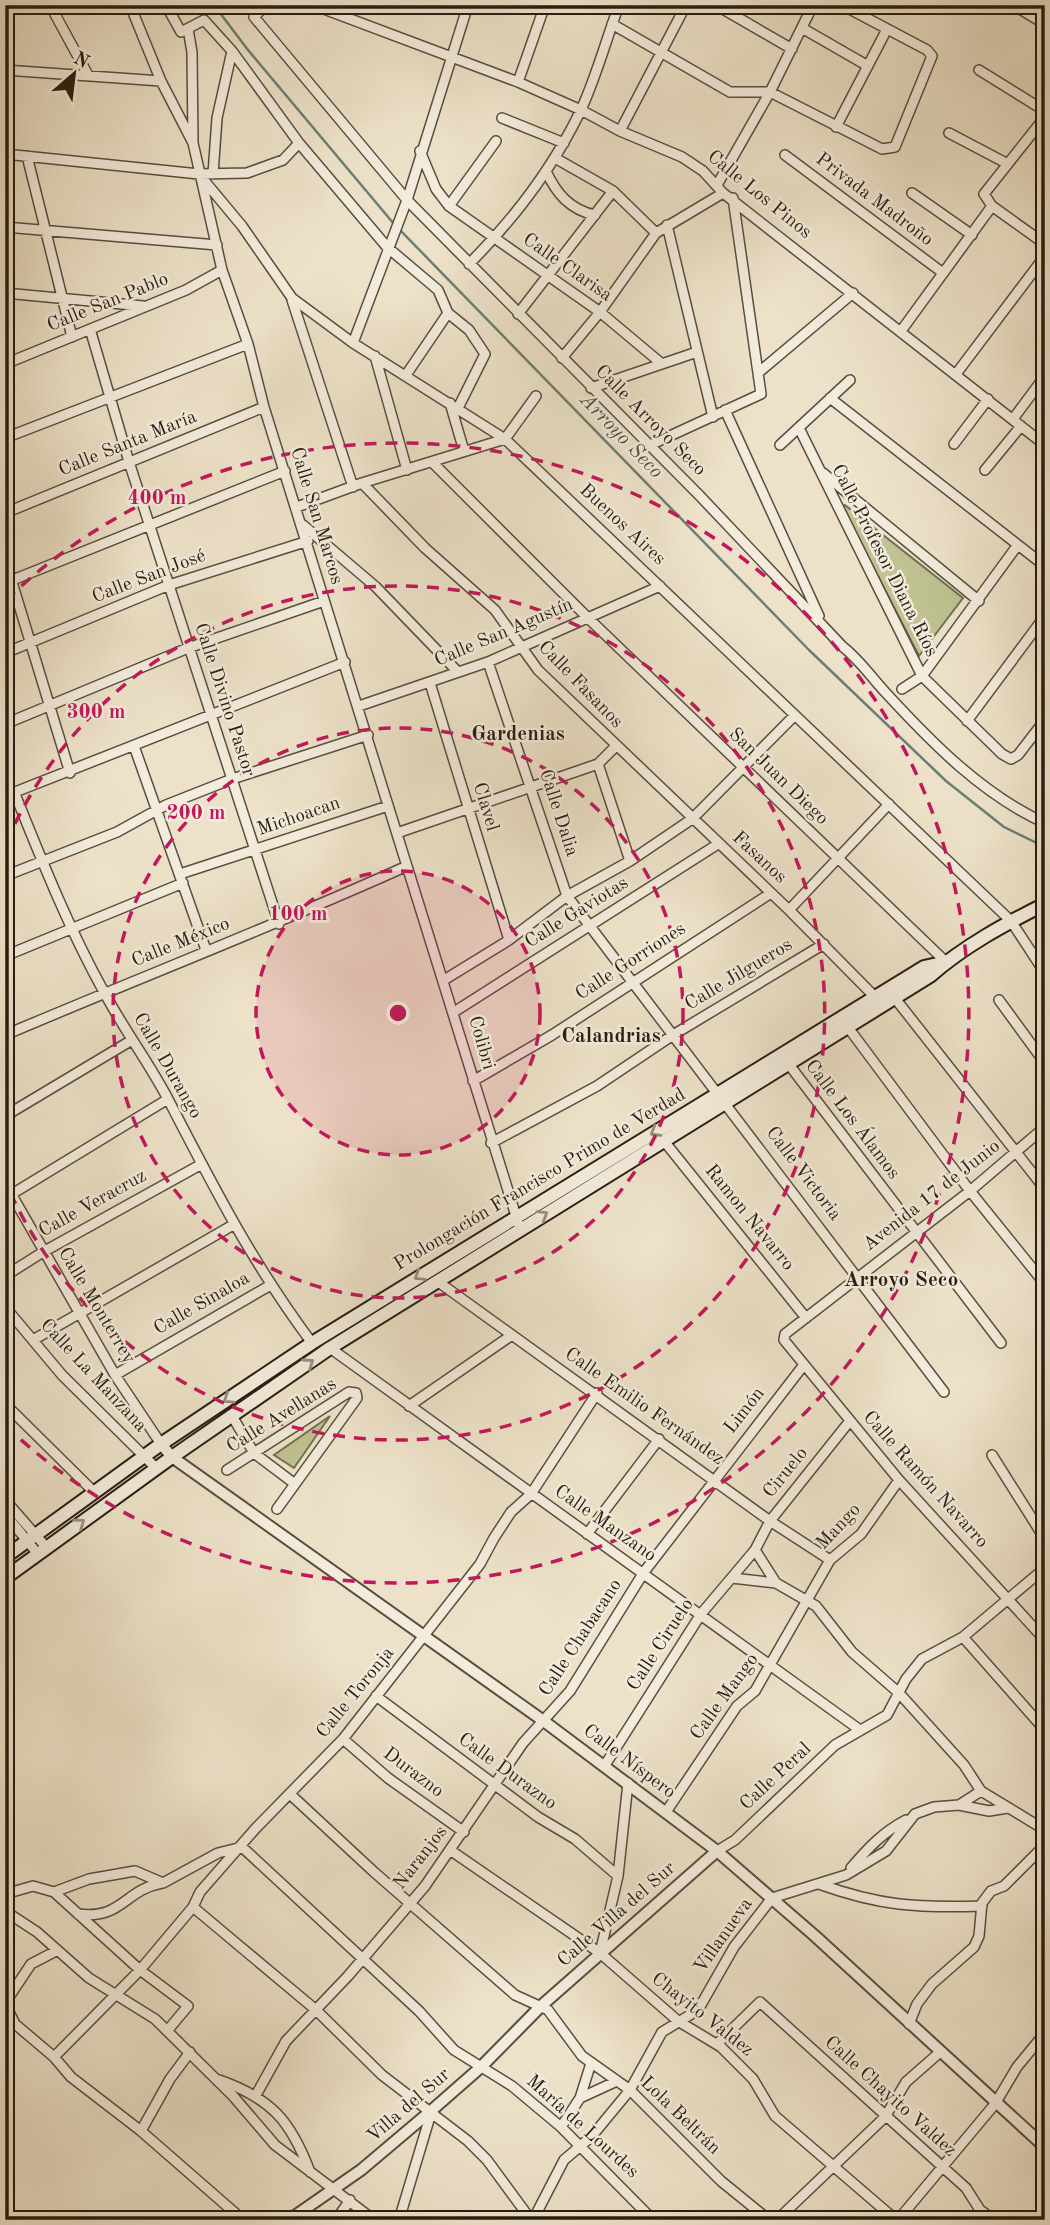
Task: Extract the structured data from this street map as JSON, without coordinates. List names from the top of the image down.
{
  "streets": {
    "main road": ["Prolongación Francisco Primo de Verdad"],
    "street": [
      "Calle Los Pinos",
      "Privada Madroño",
      "Calle Clarisa",
      "Calle San Pablo",
      "Calle Arroyo Seco",
      "Calle Santa María",
      "Calle San Marcos",
      "Buenos Aires",
      "Calle Profesor Diana Ríos",
      "Calle San José",
      "Calle San Agustín",
      "Calle Fasanos",
      "Calle Divino Pastor",
      "San Juan Diego",
      "Clavel",
      "Calle Dalia",
      "Michoacan",
      "Fasanos",
      "Calle Gaviotas",
      "Calle México",
      "Calle Gorriones",
      "Calle Jilgueros",
      "Colibri",
      "Calle Durango",
      "Calle Los Álamos",
      "Calle Victoria",
      "Avenida 17 de Junio",
      "Calle Veracruz",
      "Ramon Navarro",
      "Calle Sinaloa",
      "Calle Monterrey",
      "Calle La Manzana",
      "Calle Emilio Fernández",
      "Limón",
      "Calle Avellanas",
      "Ciruelo",
      "Calle Ramón Navarro",
      "Calle Manzano",
      "Mango",
      "Calle Chabacano",
      "Calle Ciruelo",
      "Calle Toronja",
      "Calle Mango",
      "Calle Níspero",
      "Calle Durazno",
      "Durazno",
      "Calle Peral",
      "Naranjos",
      "Calle Villa del Sur",
      "Villanueva",
      "Chayito Valdez",
      "Calle Chayito Valdez",
      "Villa del Sur",
      "Lola Beltrán",
      "María de Lourdes"
    ]
  },
  "crossings": [
    ["Calle San Pablo", "Calle San Marcos"],
    ["Calle San Pablo", "Calle Divino Pastor"],
    ["Calle Santa María", "Calle San Marcos"],
    ["Calle Santa María", "Calle Divino Pastor"],
    ["Calle San Marcos", "Buenos Aires"],
    ["Calle San Marcos", "Calle San José"],
    ["Calle San Marcos", "Calle San Agustín"],
    ["Calle San Marcos", "Michoacan"],
    ["Calle San Marcos", "Calle México"],
    ["Calle San Marcos", "Colibri"],
    ["Buenos Aires", "Calle San Agustín"],
    ["Buenos Aires", "Prolongación Francisco Primo de Verdad"],
    ["Calle San José", "Calle Divino Pastor"],
    ["Calle San Agustín", "Calle Fasanos"],
    ["Calle San Agustín", "San Juan Diego"],
    ["Calle San Agustín", "Clavel"],
    ["Calle San Agustín", "Calle Dalia"],
    ["Calle Fasanos", "Fasanos"],
    ["Calle Divino Pastor", "Michoacan"],
    ["Calle Divino Pastor", "Calle México"],
    ["San Juan Diego", "Prolongación Francisco Primo de Verdad"],
    ["Calle Dalia", "Calle Gaviotas"],
    ["Calle Dalia", "Calle Gorriones"],
    ["Calle Dalia", "Calle Victoria"],
    ["Michoacan", "Calle Durango"],
    ["Fasanos", "Calle Gaviotas"],
    ["Fasanos", "Calle Gorriones"],
    ["Fasanos", "Calle Jilgueros"],
    ["Fasanos", "Prolongación Francisco Primo de Verdad"],
    ["Calle Gaviotas", "Colibri"],
    ["Calle México", "Colibri"],
    ["Calle México", "Calle Durango"],
    ["Calle Gorriones", "Colibri"],
    ["Calle Gorriones", "Calle Victoria"],
    ["Calle Jilgueros", "Colibri"],
    ["Calle Jilgueros", "Calle Victoria"],
    ["Colibri", "Prolongación Francisco Primo de Verdad"],
    ["Calle Durango", "Prolongación Francisco Primo de Verdad"],
    ["Calle Durango", "Calle Veracruz"],
    ["Calle Durango", "Calle Sinaloa"],
    ["Calle Los Álamos", "Prolongación Francisco Primo de Verdad"],
    ["Calle Los Álamos", "Avenida 17 de Junio"],
    ["Calle Victoria", "Prolongación Francisco Primo de Verdad"],
    ["Calle Victoria", "Avenida 17 de Junio"],
    ["Prolongación Francisco Primo de Verdad", "Ramon Navarro"],
    ["Prolongación Francisco Primo de Verdad", "Calle Monterrey"],
    ["Prolongación Francisco Primo de Verdad", "Calle La Manzana"],
    ["Prolongación Francisco Primo de Verdad", "Calle Emilio Fernández"],
    ["Prolongación Francisco Primo de Verdad", "Calle Manzano"],
    ["Prolongación Francisco Primo de Verdad", "Calle Níspero"],
    ["Avenida 17 de Junio", "Ramon Navarro"],
    ["Avenida 17 de Junio", "Calle Ramón Navarro"],
    ["Calle Veracruz", "Calle Monterrey"],
    ["Calle Sinaloa", "Calle Monterrey"],
    ["Calle Monterrey", "Calle Níspero"],
    ["Calle Emilio Fernández", "Limón"],
    ["Calle Emilio Fernández", "Ciruelo"],
    ["Calle Emilio Fernández", "Mango"],
    ["Calle Emilio Fernández", "Calle Toronja"],
    ["Limón", "Calle Ramón Navarro"],
    ["Limón", "Calle Manzano"],
    ["Limón", "Calle Chabacano"],
    ["Ciruelo", "Calle Ramón Navarro"],
    ["Ciruelo", "Calle Ciruelo"],
    ["Calle Ramón Navarro", "Mango"],
    ["Calle Ramón Navarro", "Calle Peral"],
    ["Calle Manzano", "Calle Chabacano"],
    ["Calle Manzano", "Calle Ciruelo"],
    ["Calle Manzano", "Calle Toronja"],
    ["Calle Manzano", "Calle Mango"],
    ["Calle Manzano", "Calle Peral"],
    ["Mango", "Calle Mango"],
    ["Calle Chabacano", "Calle Níspero"],
    ["Calle Chabacano", "Naranjos"],
    ["Calle Ciruelo", "Calle Níspero"],
    ["Calle Toronja", "Calle Níspero"],
    ["Calle Toronja", "Calle Durazno"],
    ["Calle Toronja", "Durazno"],
    ["Calle Toronja", "María de Lourdes"],
    ["Calle Mango", "Calle Níspero"],
    ["Calle Níspero", "Calle Peral"],
    ["Calle Níspero", "Naranjos"],
    ["Calle Níspero", "Calle Villa del Sur"],
    ["Calle Níspero", "Villanueva"],
    ["Calle Durazno", "Naranjos"],
    ["Durazno", "Naranjos"],
    ["Calle Peral", "Calle Villa del Sur"],
    ["Naranjos", "Chayito Valdez"],
    ["Naranjos", "María de Lourdes"],
    ["Calle Villa del Sur", "Chayito Valdez"],
    ["Calle Villa del Sur", "Villa del Sur"],
    ["Calle Villa del Sur", "Lola Beltrán"],
    ["Villanueva", "Chayito Valdez"],
    ["Villanueva", "Lola Beltrán"],
    ["Villanueva", "María de Lourdes"],
    ["Chayito Valdez", "Calle Chayito Valdez"],
    ["Villa del Sur", "Lola Beltrán"],
    ["Villa del Sur", "María de Lourdes"]
  ],
  "districts": ["Gardenias", "Calandrias", "Arroyo Seco"],
  "water": ["Arroyo Seco"],
  "north": "top right",
  "rings": [
    "400 m",
    "300 m",
    "200 m",
    "100 m"
  ]
}
